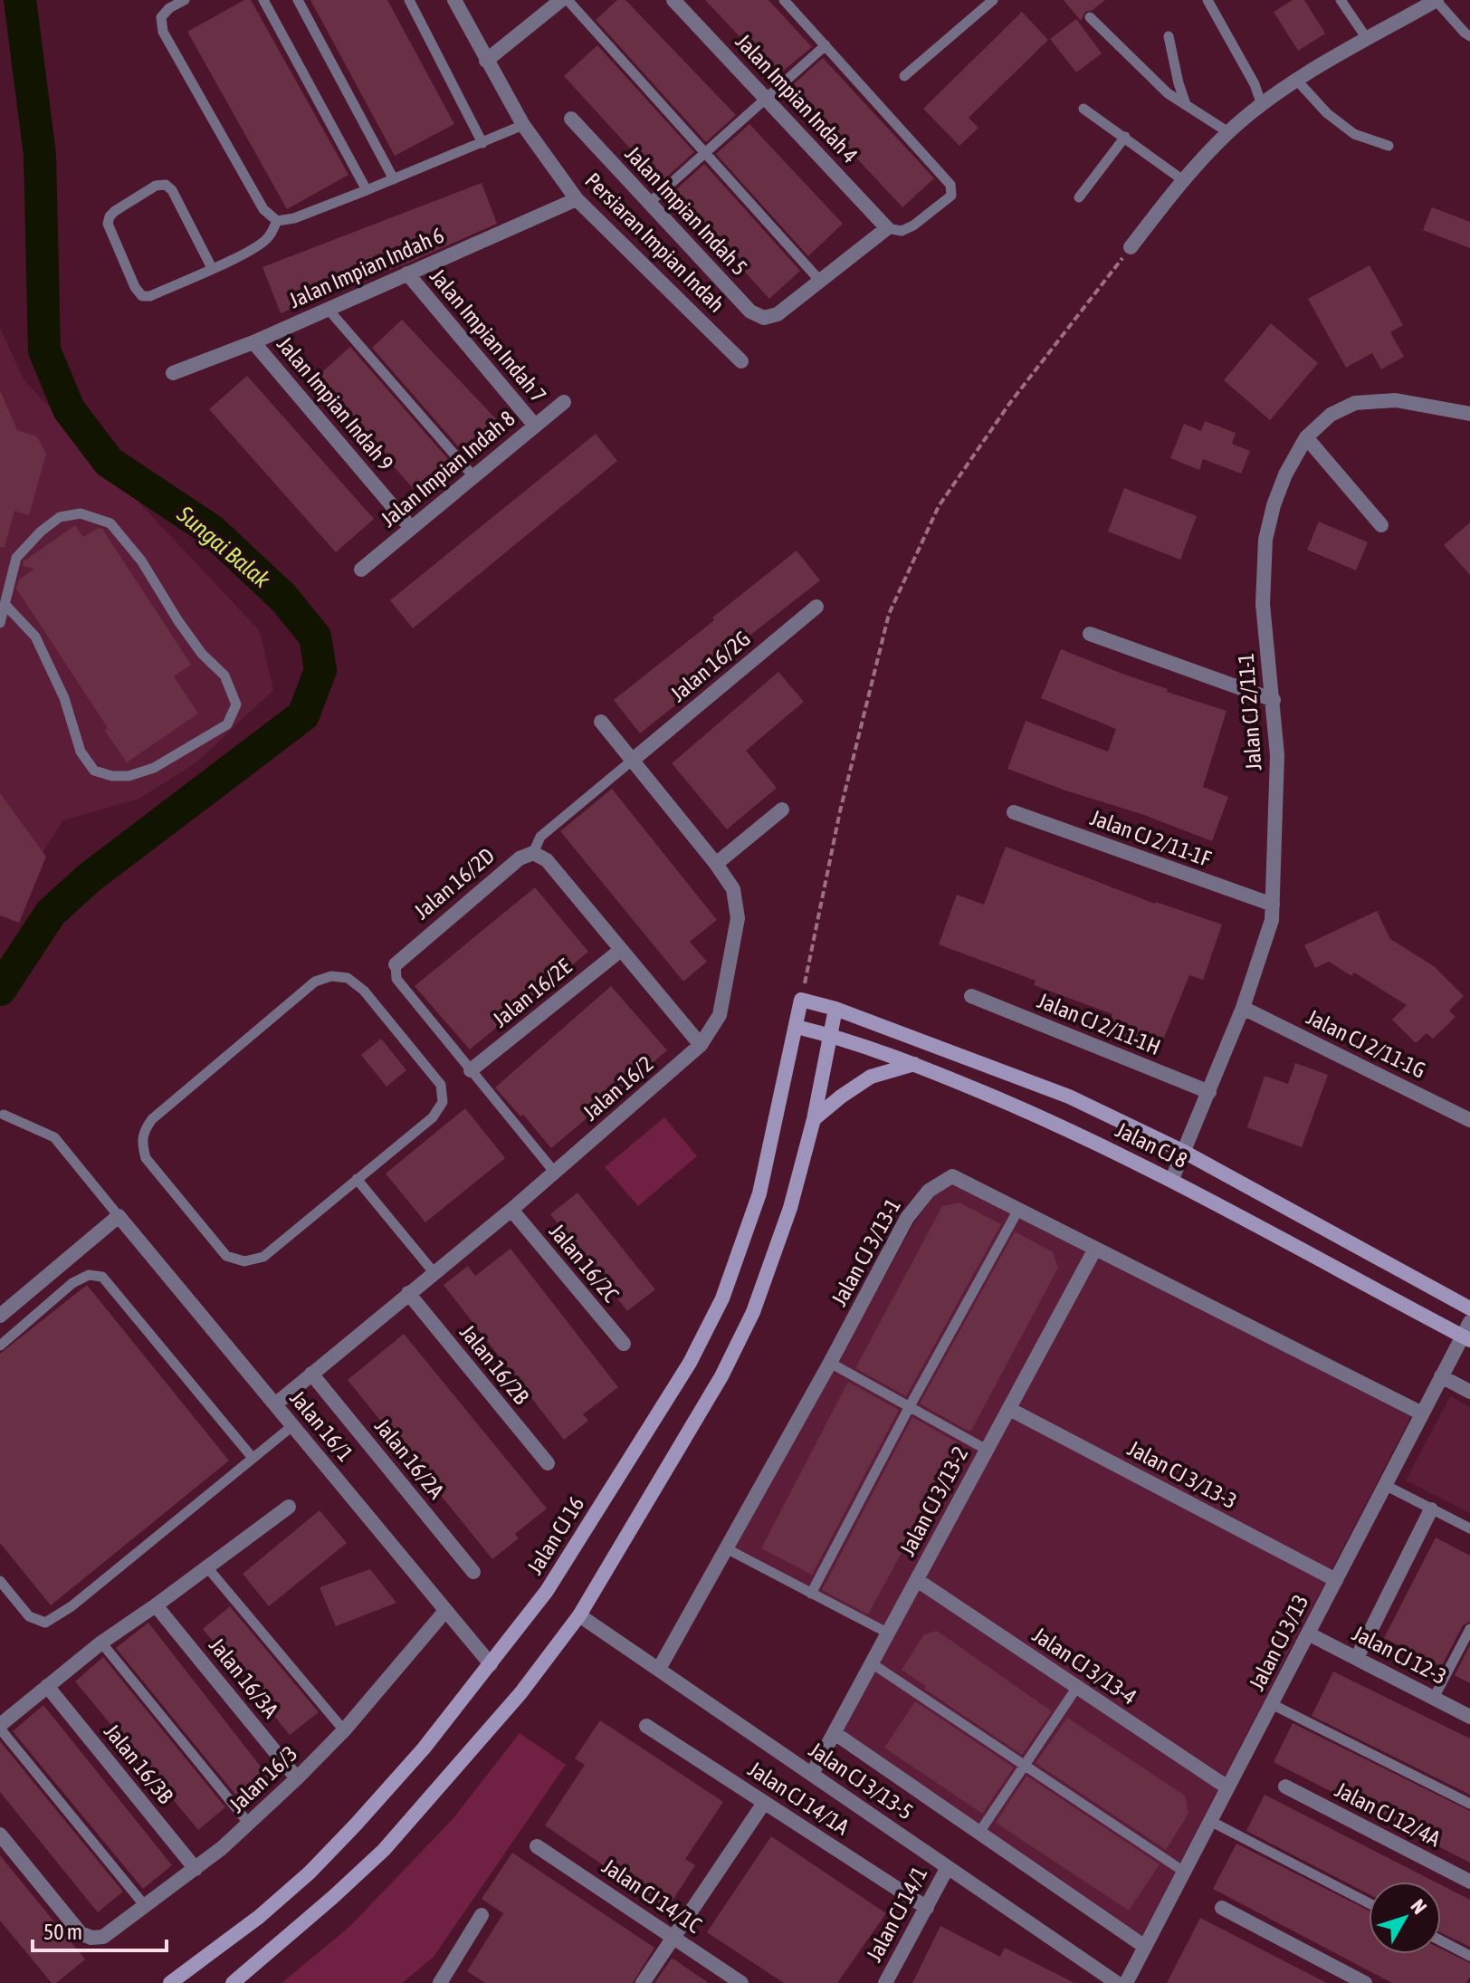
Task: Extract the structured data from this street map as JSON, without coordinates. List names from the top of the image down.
{
  "streets": {
    "street": [
      "Jalan Impian Indah 4",
      "Jalan Impian Indah 5",
      "Persiaran Impian Indah",
      "Jalan Impian Indah 6",
      "Jalan Impian Indah 7",
      "Jalan Impian Indah 9",
      "Jalan Impian Indah 8",
      "Jalan 16/2G",
      "Jalan CJ 2/11-1",
      "Jalan CJ 2/11-1F",
      "Jalan 16/2D",
      "Jalan 16/2E",
      "Jalan CJ 2/11-1H",
      "Jalan CJ 2/11-1G",
      "Jalan 16/2",
      "Jalan CJ 8",
      "Jalan CJ 3/13-1",
      "Jalan 16/2C",
      "Jalan 16/2B",
      "Jalan 16/1",
      "Jalan 16/2A",
      "Jalan CJ 3/13-3",
      "Jalan CJ 3/13-2",
      "Jalan CJ 16",
      "Jalan CJ 3/13",
      "Jalan CJ 12-3",
      "Jalan CJ 3/13-4",
      "Jalan 16/3A",
      "Jalan 16/3B",
      "Jalan 16/3",
      "Jalan CJ 3/13-5",
      "Jalan CJ 14/1A",
      "Jalan CJ 12/4A",
      "Jalan CJ 14/1C",
      "Jalan CJ 14/1"
    ]
  },
  "crossings": [
    ["Persiaran Impian Indah", "Jalan Impian Indah 6"],
    ["Jalan Impian Indah 6", "Jalan Impian Indah 7"],
    ["Jalan Impian Indah 6", "Jalan Impian Indah 9"],
    ["Jalan Impian Indah 7", "Jalan Impian Indah 8"],
    ["Jalan Impian Indah 9", "Jalan Impian Indah 8"],
    ["Jalan 16/2G", "Jalan 16/2"],
    ["Jalan CJ 2/11-1", "Jalan CJ 2/11-1F"],
    ["Jalan CJ 2/11-1", "Jalan CJ 2/11-1H"],
    ["Jalan CJ 2/11-1", "Jalan CJ 2/11-1G"],
    ["Jalan CJ 2/11-1", "Jalan CJ 8"],
    ["Jalan 16/2", "Jalan 16/2C"],
    ["Jalan 16/2", "Jalan 16/2B"],
    ["Jalan 16/2", "Jalan 16/1"],
    ["Jalan 16/2", "Jalan 16/2A"],
    ["Jalan CJ 8", "Jalan CJ 16"],
    ["Jalan CJ 8", "Jalan CJ 3/13"],
    ["Jalan CJ 3/13-1", "Jalan CJ 3/13-2"],
    ["Jalan CJ 3/13-1", "Jalan CJ 3/13"],
    ["Jalan CJ 3/13-1", "Jalan CJ 3/13-5"],
    ["Jalan 16/1", "Jalan CJ 16"],
    ["Jalan 16/1", "Jalan 16/3"],
    ["Jalan CJ 3/13-3", "Jalan CJ 3/13-2"],
    ["Jalan CJ 3/13-3", "Jalan CJ 3/13"],
    ["Jalan CJ 3/13-2", "Jalan CJ 3/13-4"],
    ["Jalan CJ 3/13-2", "Jalan CJ 3/13-5"],
    ["Jalan CJ 3/13", "Jalan CJ 12-3"],
    ["Jalan CJ 3/13", "Jalan CJ 3/13-4"],
    ["Jalan CJ 3/13", "Jalan CJ 3/13-5"],
    ["Jalan 16/3A", "Jalan 16/3"],
    ["Jalan 16/3B", "Jalan 16/3"],
    ["Jalan CJ 3/13-5", "Jalan CJ 14/1"],
    ["Jalan CJ 14/1A", "Jalan CJ 14/1"]
  ],
  "water": ["Sungai Balak"],
  "scale_bar": "50 m",
  "north": "top right"
}
